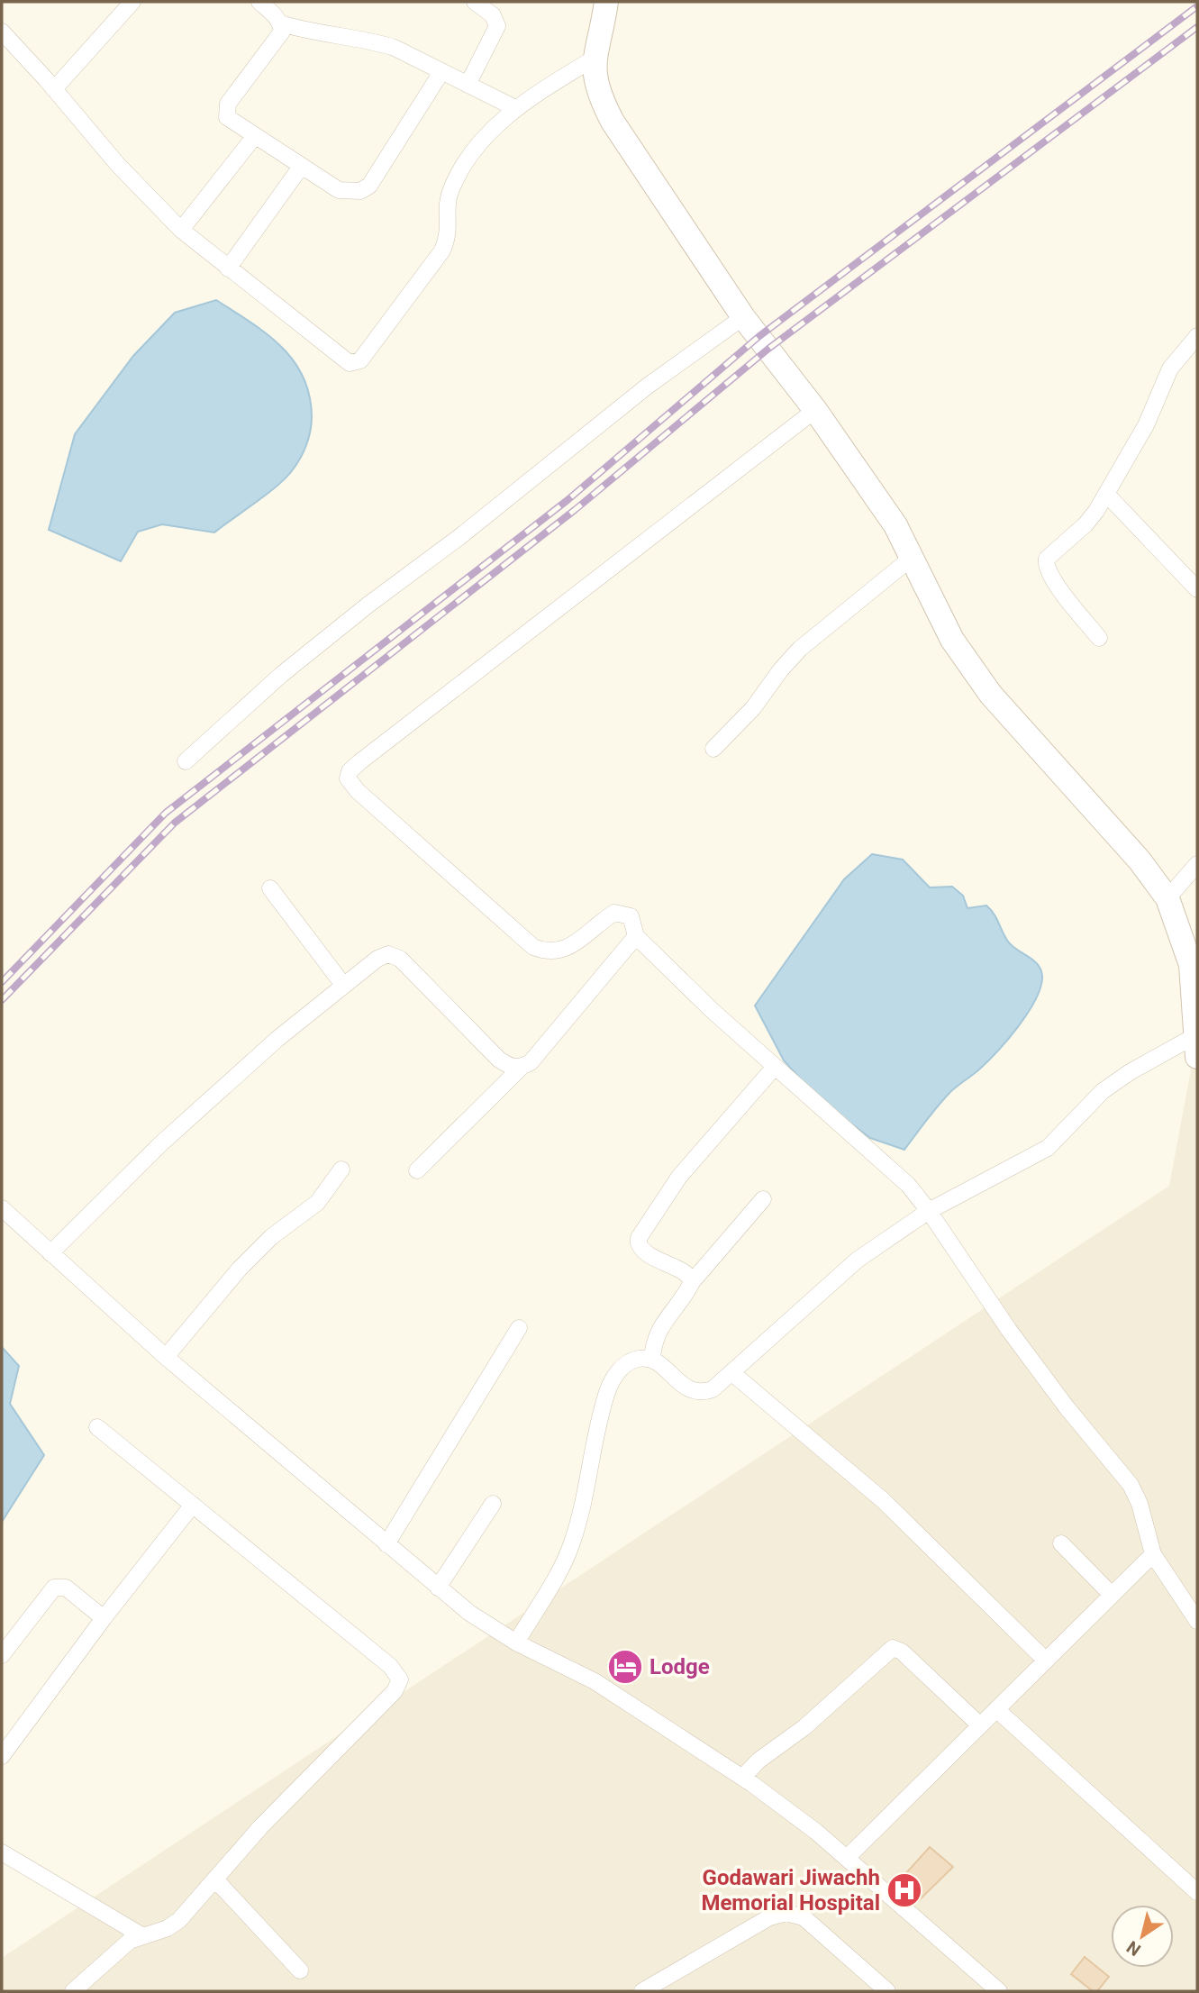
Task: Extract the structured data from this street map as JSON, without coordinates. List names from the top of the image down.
{
  "places": {
    "hotel": ["Lodge"],
    "hospital": ["Godawari Jiwachh Memorial Hospital"]
  },
  "north": "bottom left"
}
